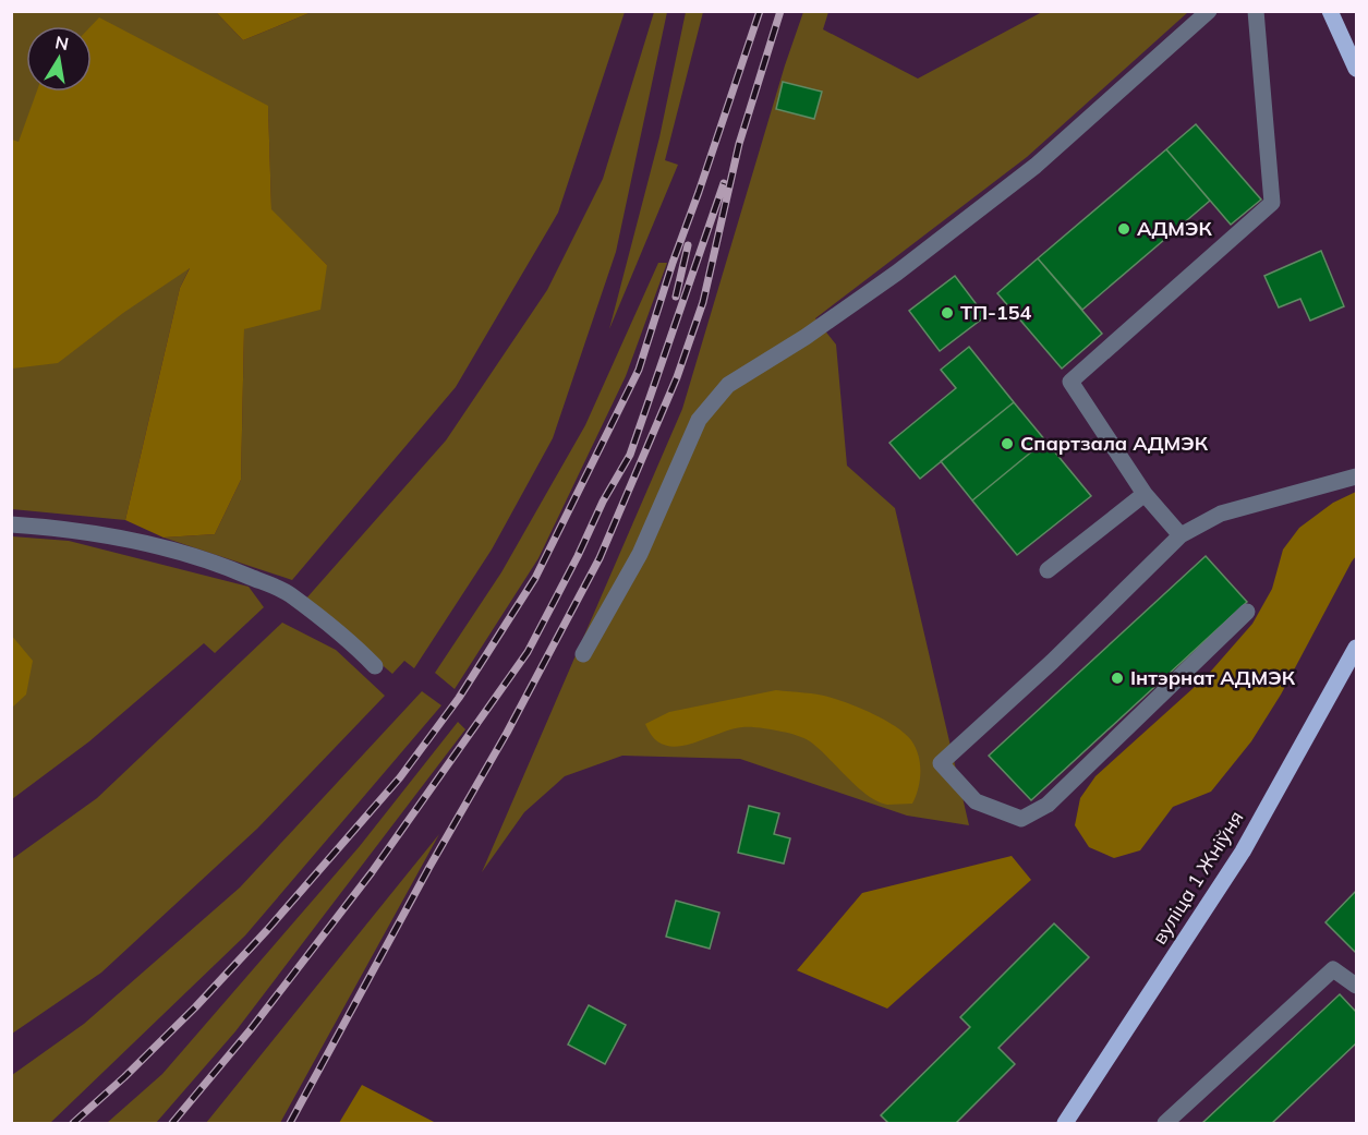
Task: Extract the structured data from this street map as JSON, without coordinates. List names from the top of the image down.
{
  "streets": {
    "main road": ["вуліца 1 Жніўня"]
  },
  "places": [
    "АДМЭК",
    "ТП-154",
    "Спартзала АДМЭК",
    "Інтэрнат АДМЭК"
  ],
  "north": "top"
}
